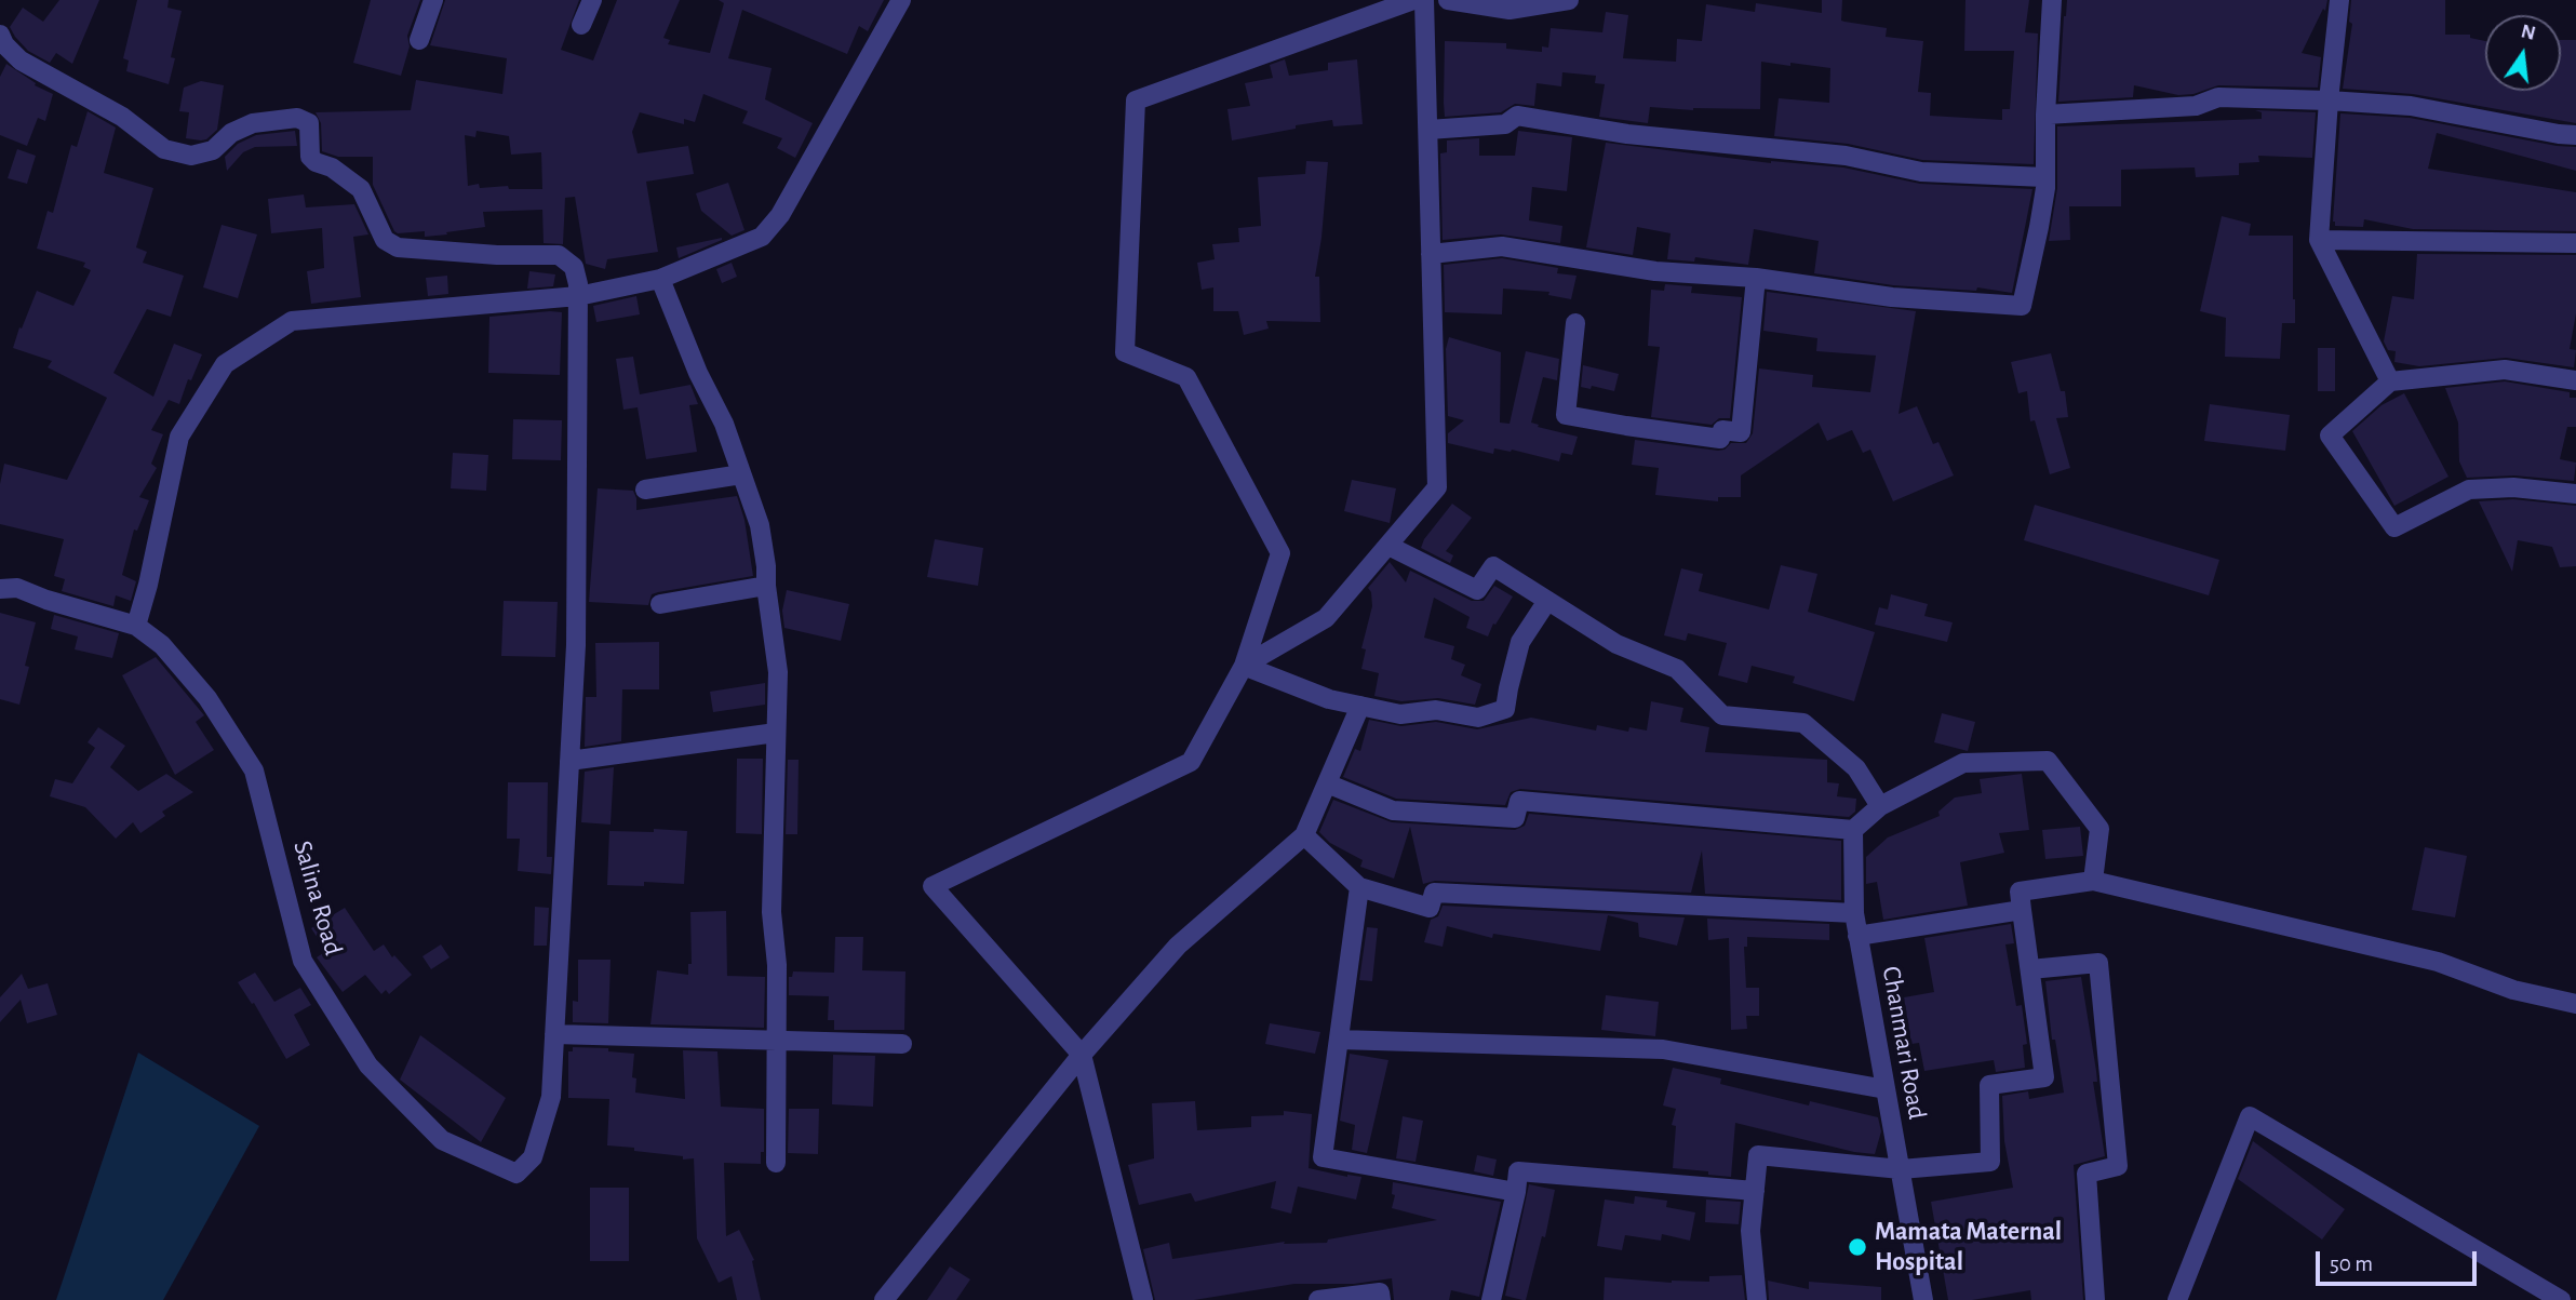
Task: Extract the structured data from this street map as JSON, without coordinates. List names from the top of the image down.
{
  "streets": {
    "street": ["Salina Road", "Chanmari Road"]
  },
  "places": ["Mamata Maternal Hospital"],
  "scale_bar": "50 m",
  "north": "top"
}
